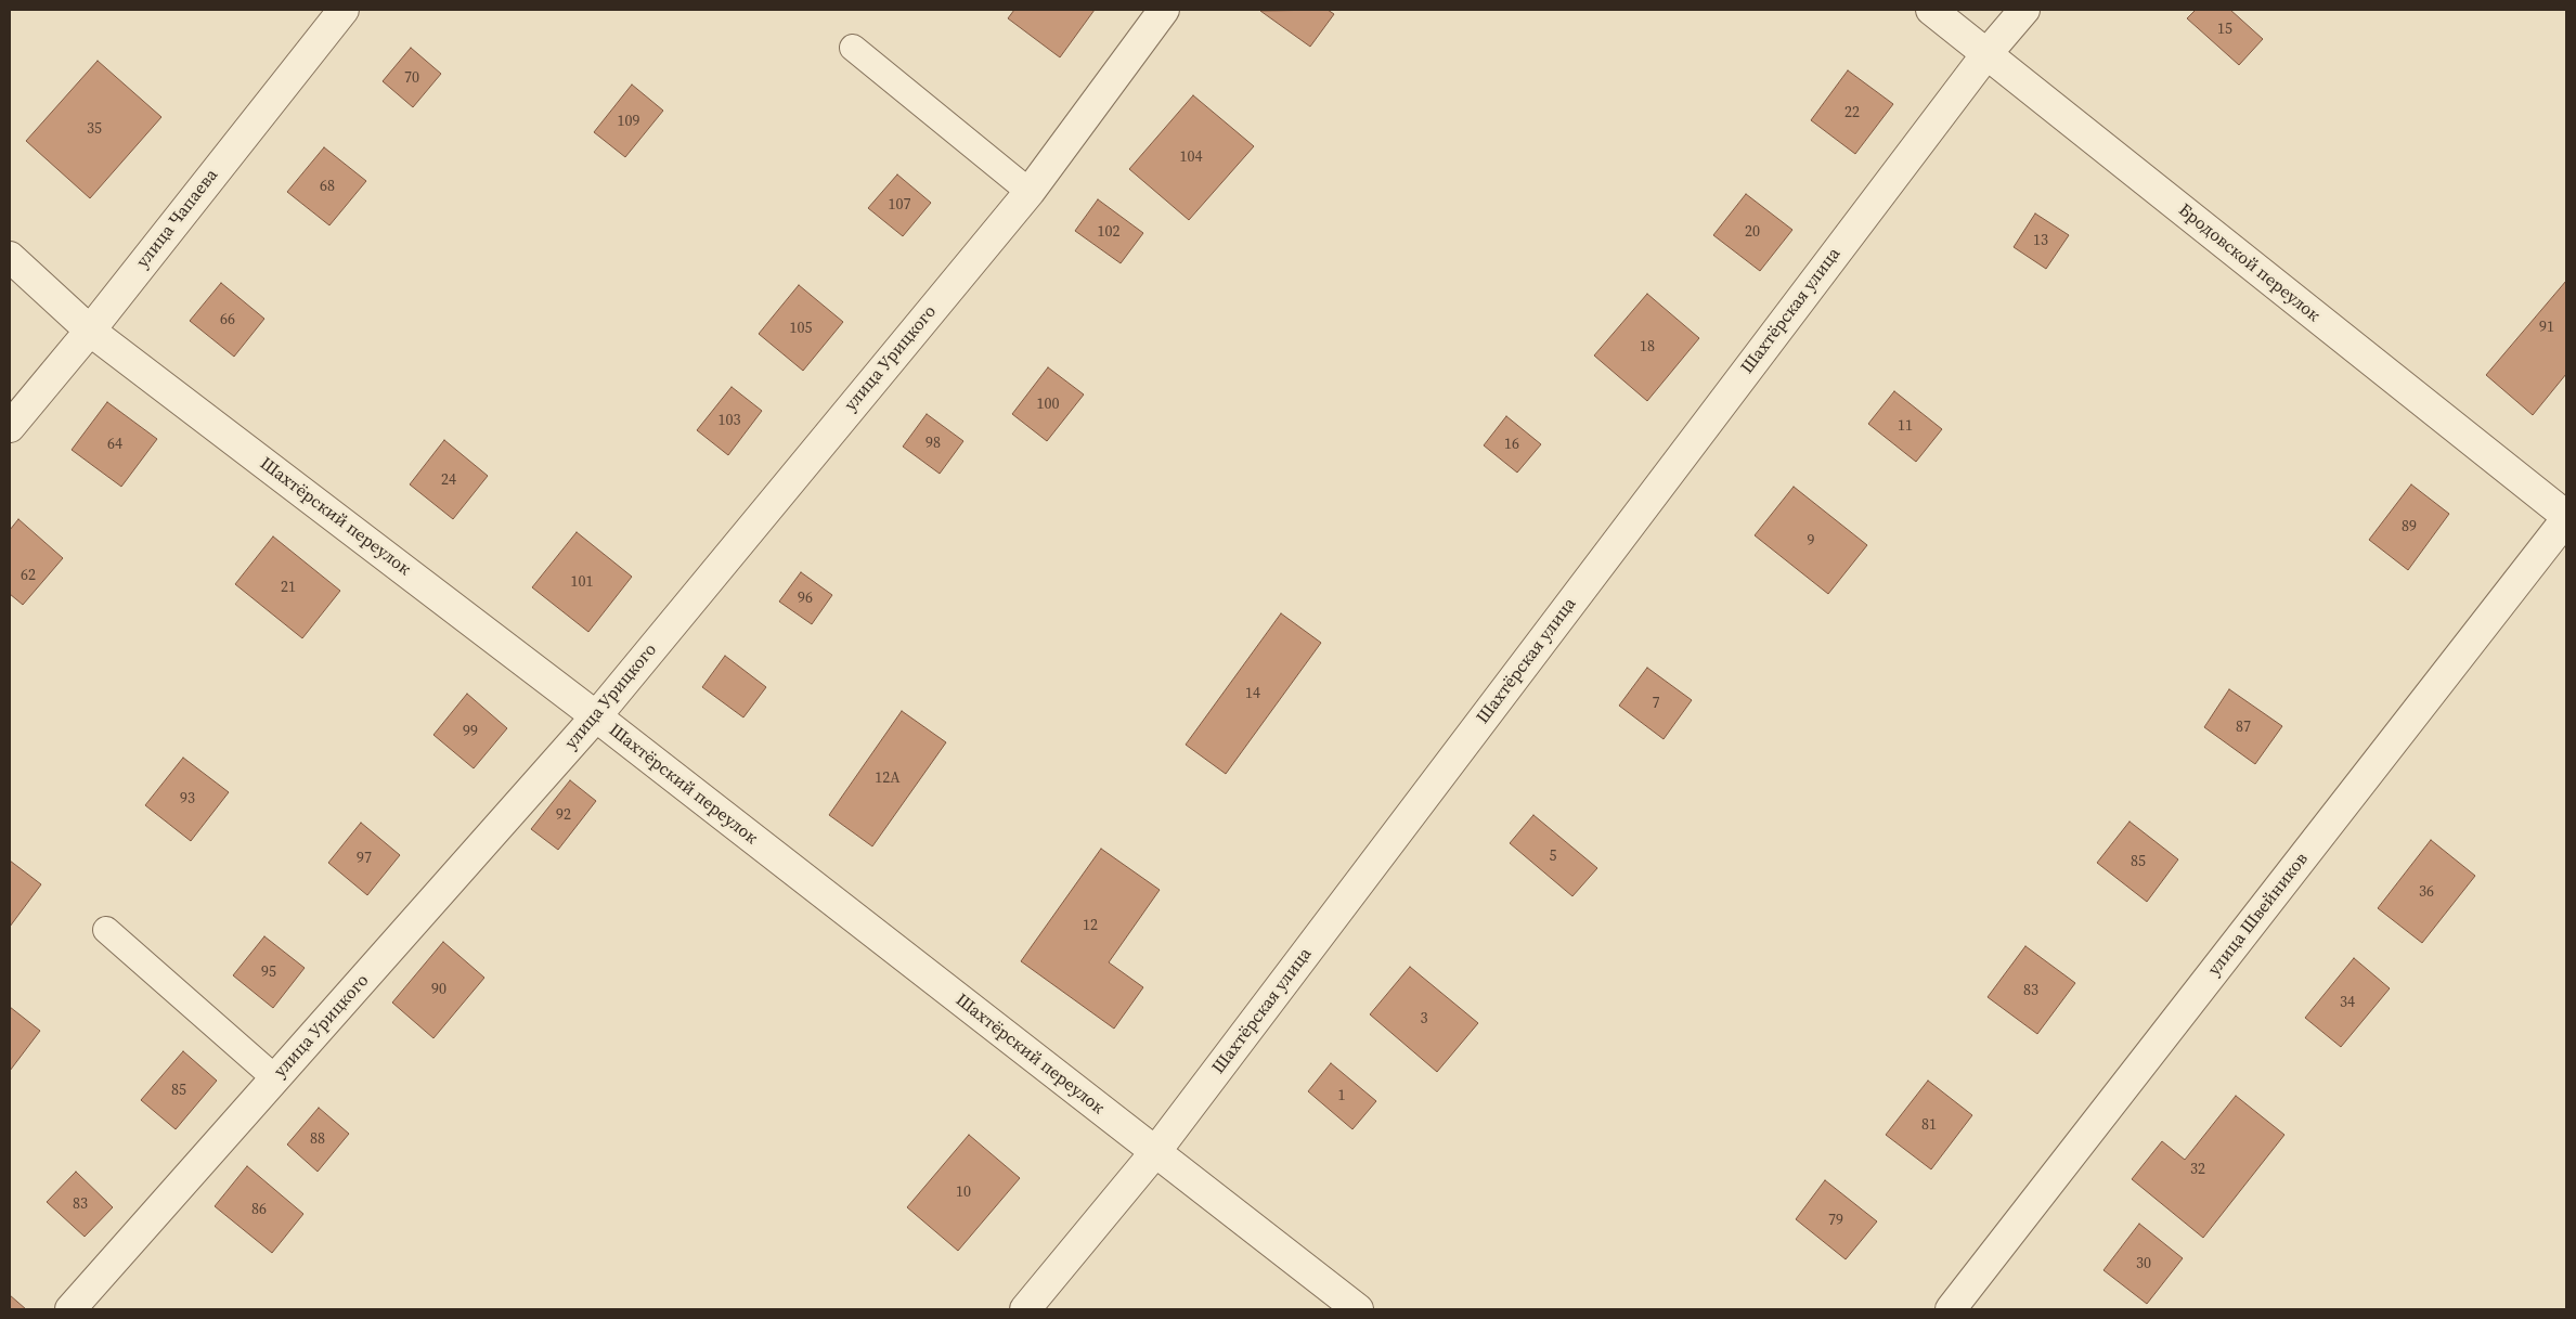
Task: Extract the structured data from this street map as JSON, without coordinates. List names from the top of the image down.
{
  "streets": {
    "street": [
      "улица Чапаева",
      "Бродовской переулок",
      "Шахтёрская улица",
      "улица Урицкого",
      "Шахтёрский переулок",
      "улица Швейников"
    ]
  },
  "crossings": [
    ["улица Чапаева", "Шахтёрский переулок"],
    ["Бродовской переулок", "Шахтёрская улица"],
    ["Бродовской переулок", "улица Швейников"],
    ["Шахтёрская улица", "Шахтёрский переулок"],
    ["улица Урицкого", "Шахтёрский переулок"]
  ],
  "house_numbers": [
    "15",
    "70",
    "22",
    "109",
    "35",
    "104",
    "68",
    "107",
    "102",
    "20",
    "13",
    "66",
    "91",
    "105",
    "18",
    "100",
    "103",
    "11",
    "98",
    "64",
    "16",
    "24",
    "89",
    "9",
    "62",
    "101",
    "21",
    "96",
    "14",
    "7",
    "87",
    "99",
    "12А",
    "93",
    "92",
    "5",
    "97",
    "85",
    "36",
    "12",
    "95",
    "90",
    "83",
    "34",
    "3",
    "85",
    "1",
    "81",
    "88",
    "32",
    "10",
    "83",
    "86",
    "79",
    "30"
  ]
}
